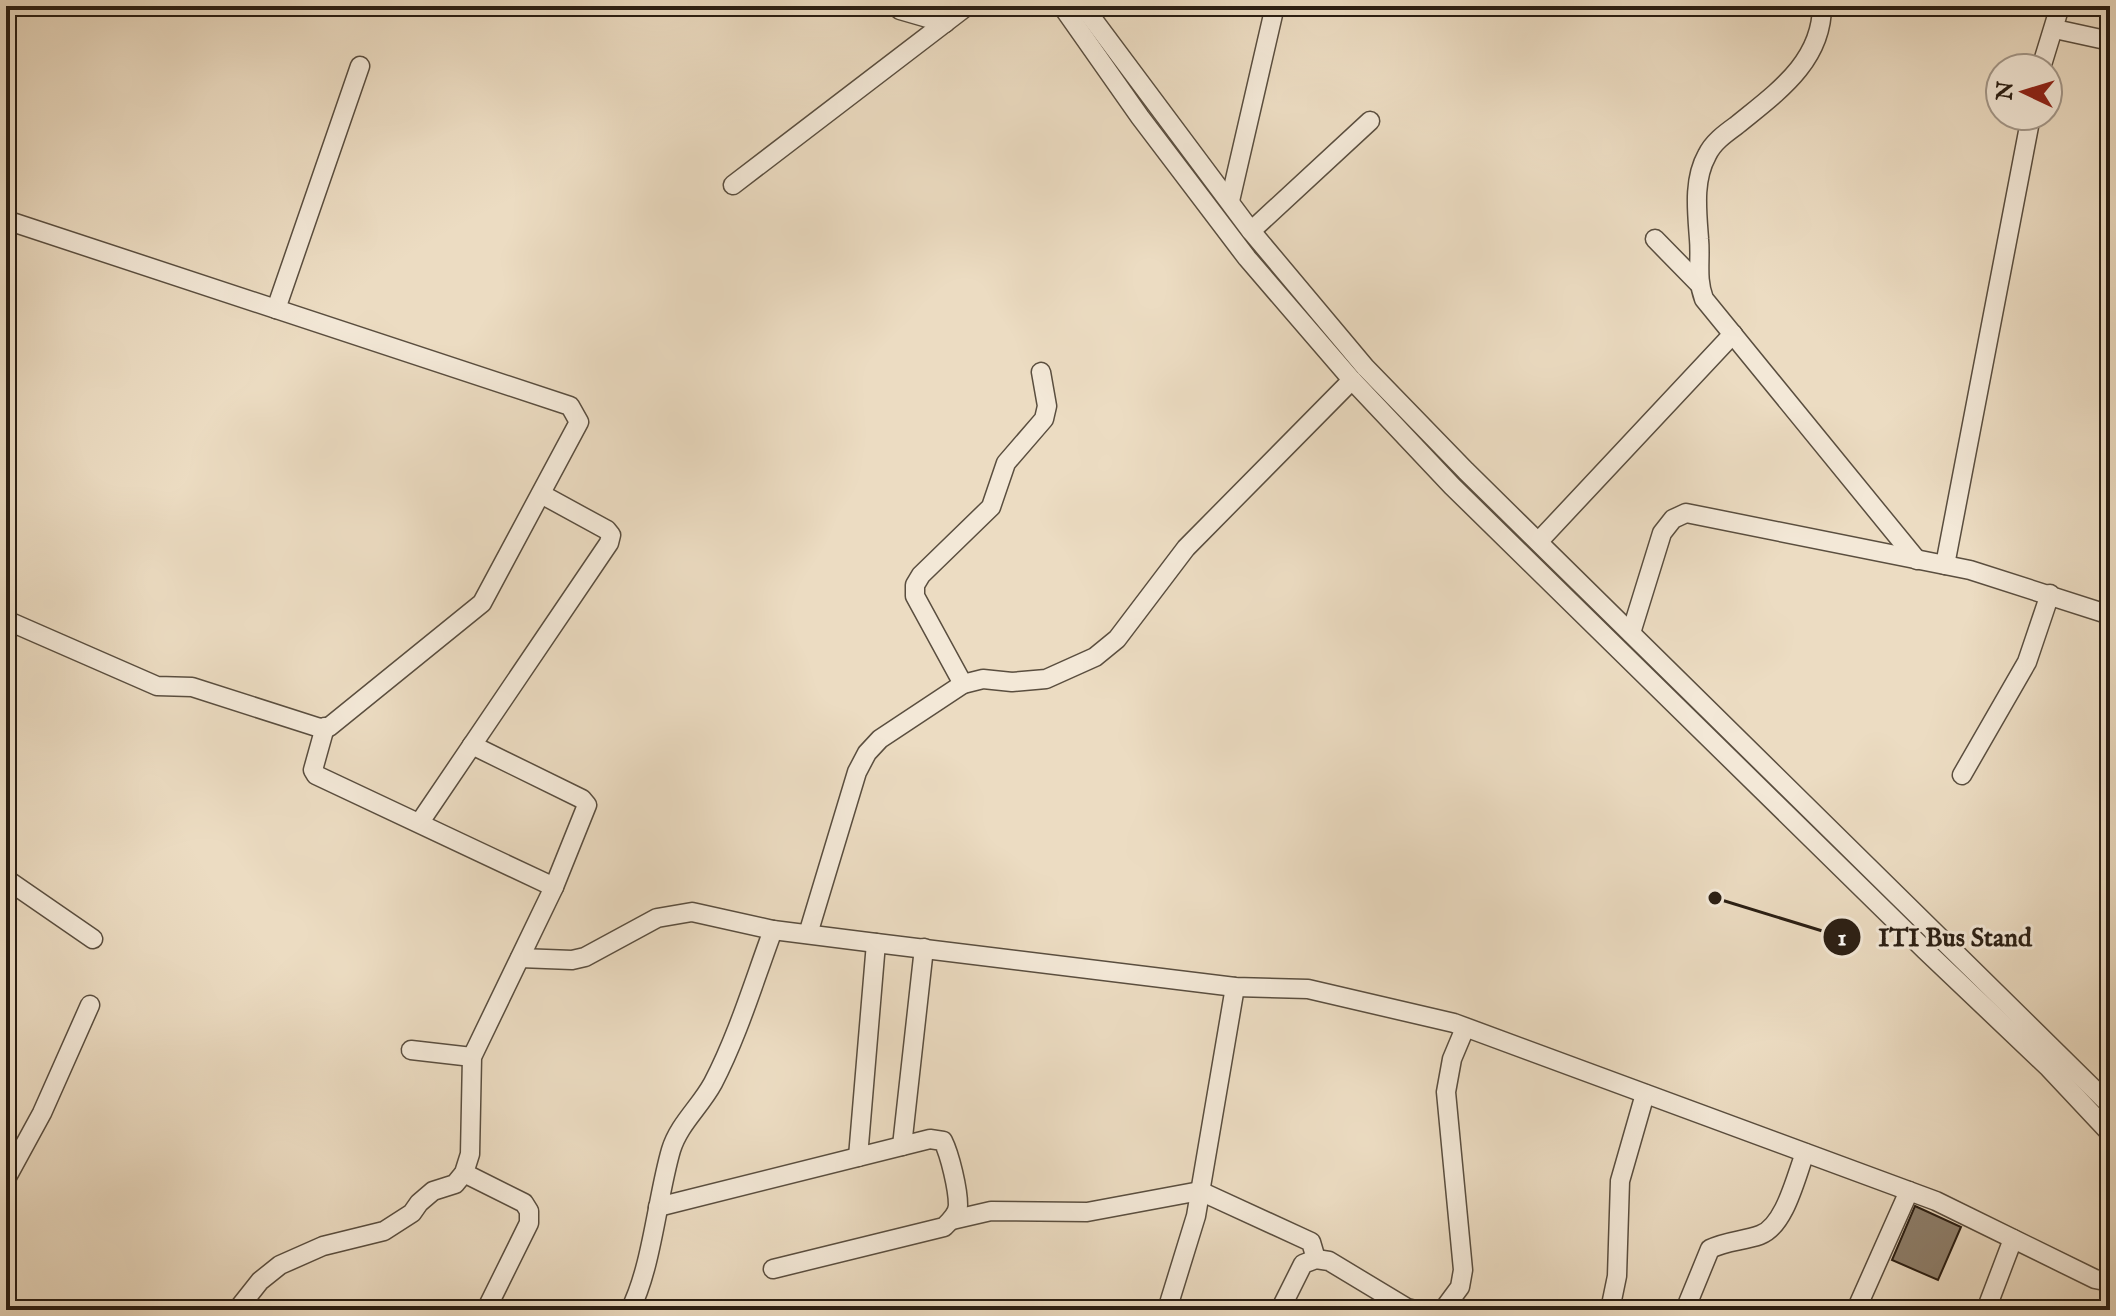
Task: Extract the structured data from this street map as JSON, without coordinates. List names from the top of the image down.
{
  "places": ["ITI Bus Stand"],
  "north": "left"
}
